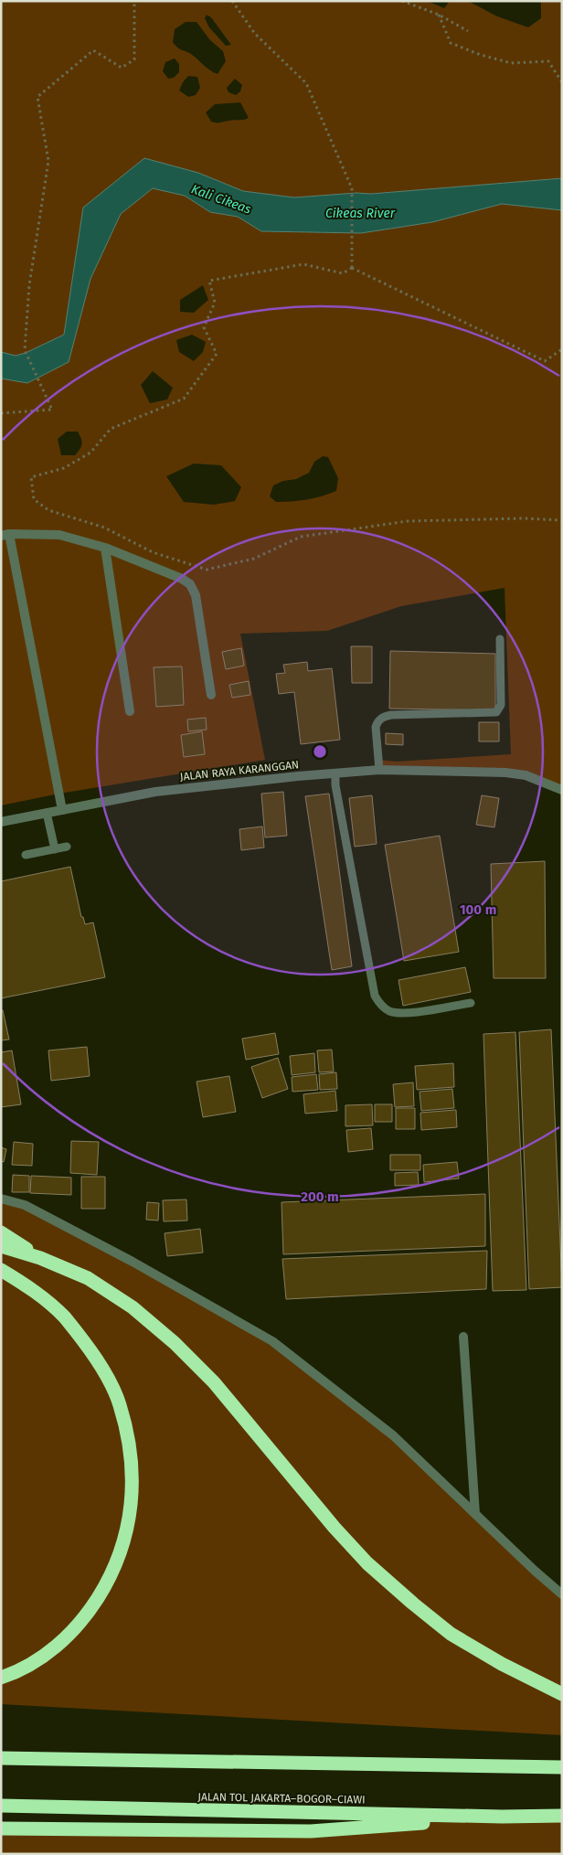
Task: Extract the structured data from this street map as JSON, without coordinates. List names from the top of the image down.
{
  "streets": {
    "highway": ["JALAN TOL JAKARTA–BOGOR–CIAWI"],
    "street": ["JALAN RAYA KARANGGAN"]
  },
  "water": ["Kali Cikeas", "Cikeas River"],
  "rings": ["100 m", "200 m"]
}
